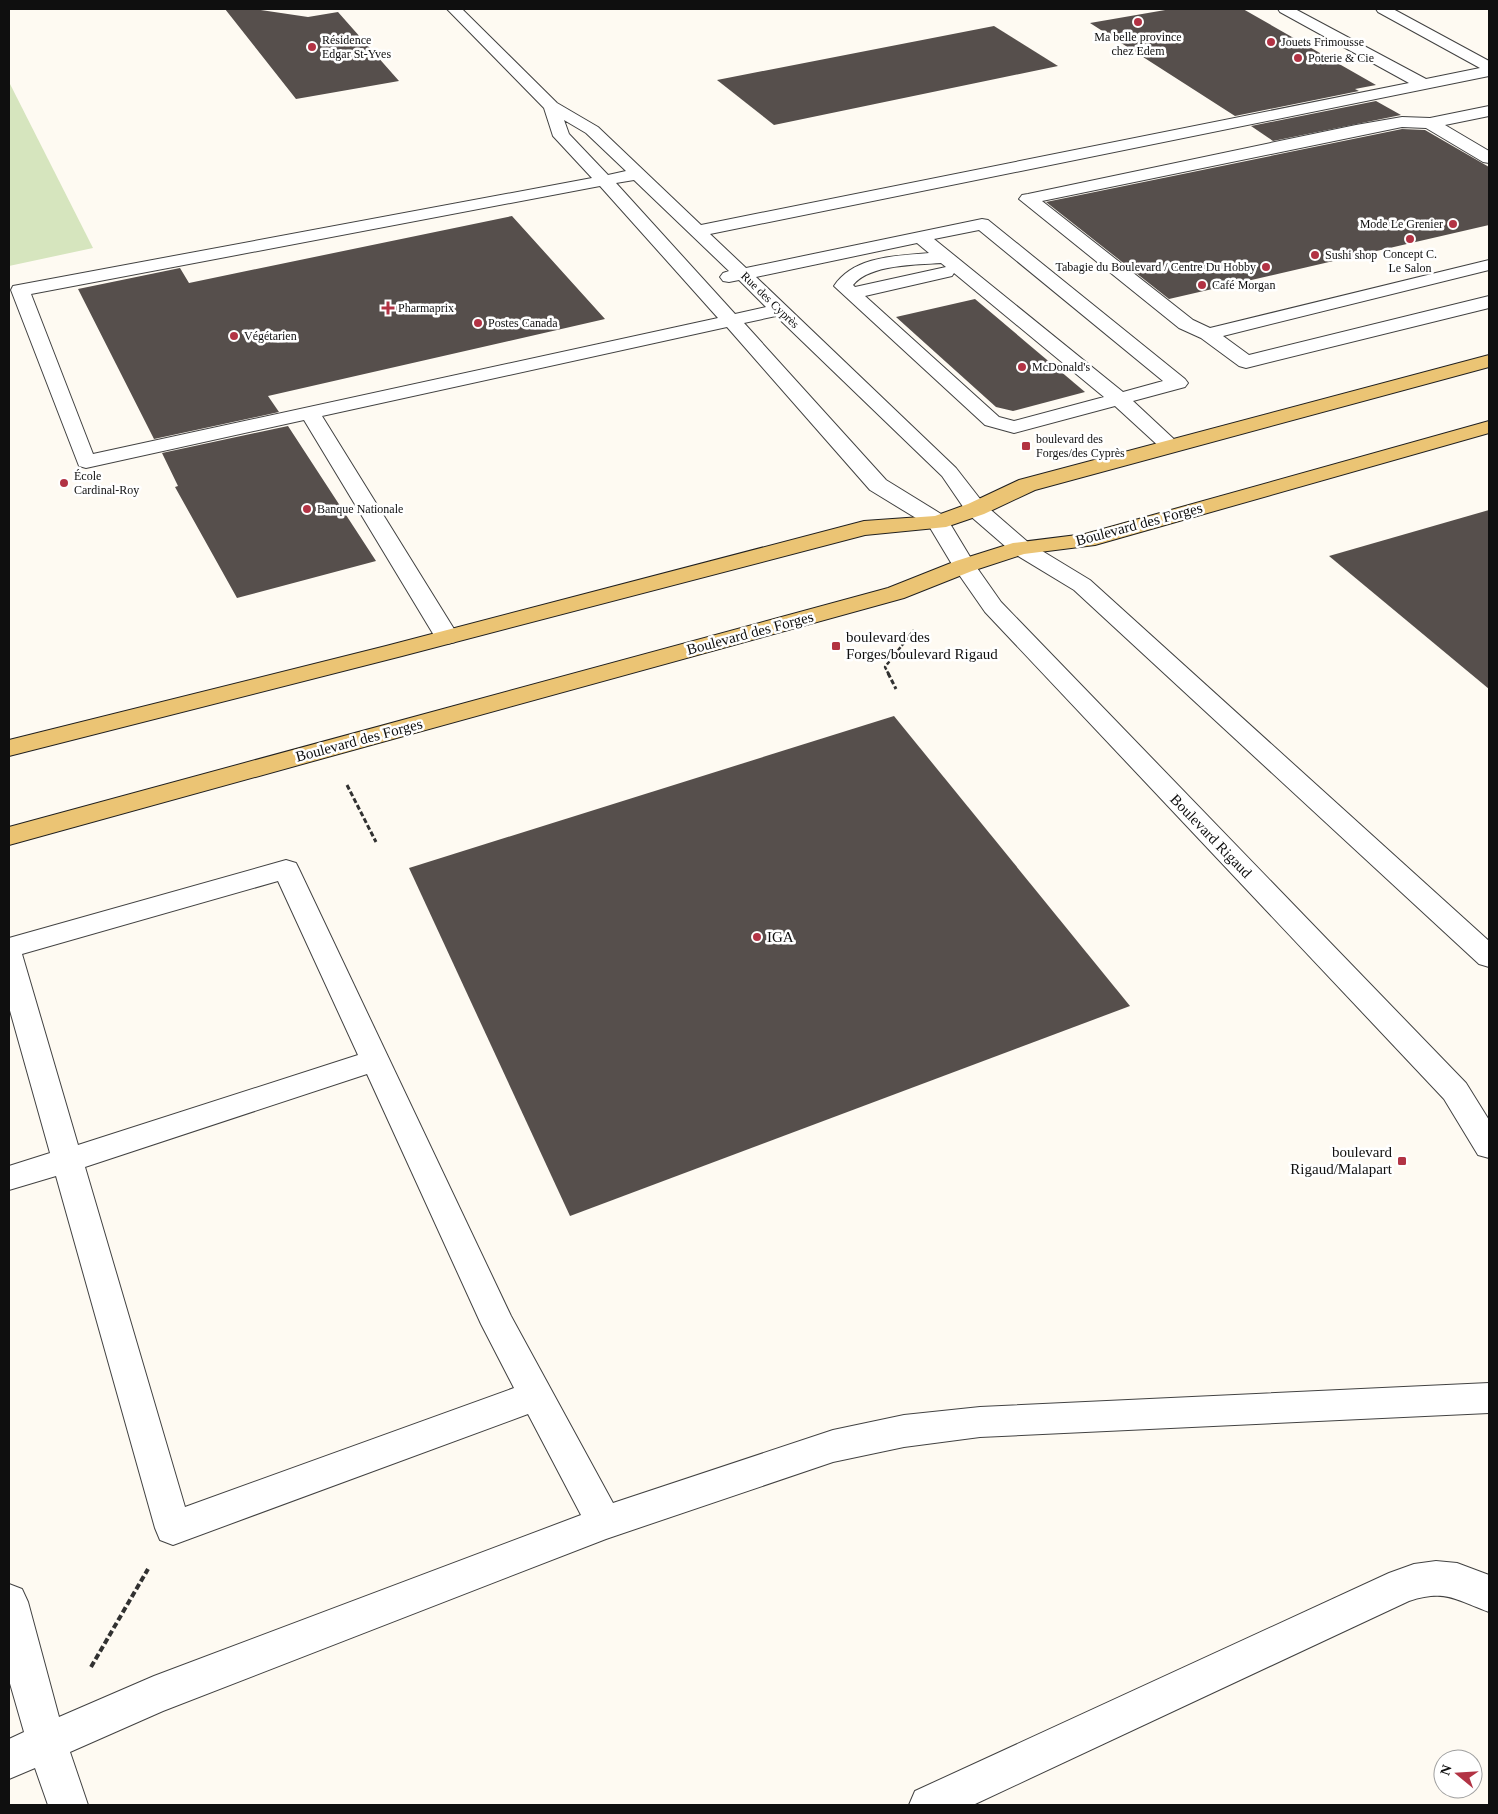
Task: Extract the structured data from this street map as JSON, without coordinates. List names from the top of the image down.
{
  "streets": {
    "main road": ["Boulevard des Forges"],
    "street": ["Rue des Cyprès", "Boulevard Rigaud"]
  },
  "crossings": [
    ["Rue des Cyprès", "Boulevard Rigaud"],
    ["Boulevard des Forges", "Boulevard Rigaud"]
  ],
  "places": {
    "other": [
      "Ma belle province chez Edem",
      "Jouets Frimousse",
      "Résidence Edgar St-Yves",
      "Poterie & Cie",
      "Mode Le Grenier",
      "Concept C. Le Salon",
      "Sushi shop",
      "Tabagie du Boulevard / Centre Du Hobby",
      "Café Morgan",
      "Postes Canada",
      "Végétarien",
      "McDonald's",
      "École Cardinal-Roy",
      "Banque Nationale",
      "IGA"
    ],
    "health": ["Pharmaprix"],
    "transit": ["boulevard des Forges/des Cyprès", "boulevard des Forges/boulevard Rigaud", "boulevard Rigaud/Malapart"]
  },
  "north": "left"
}
